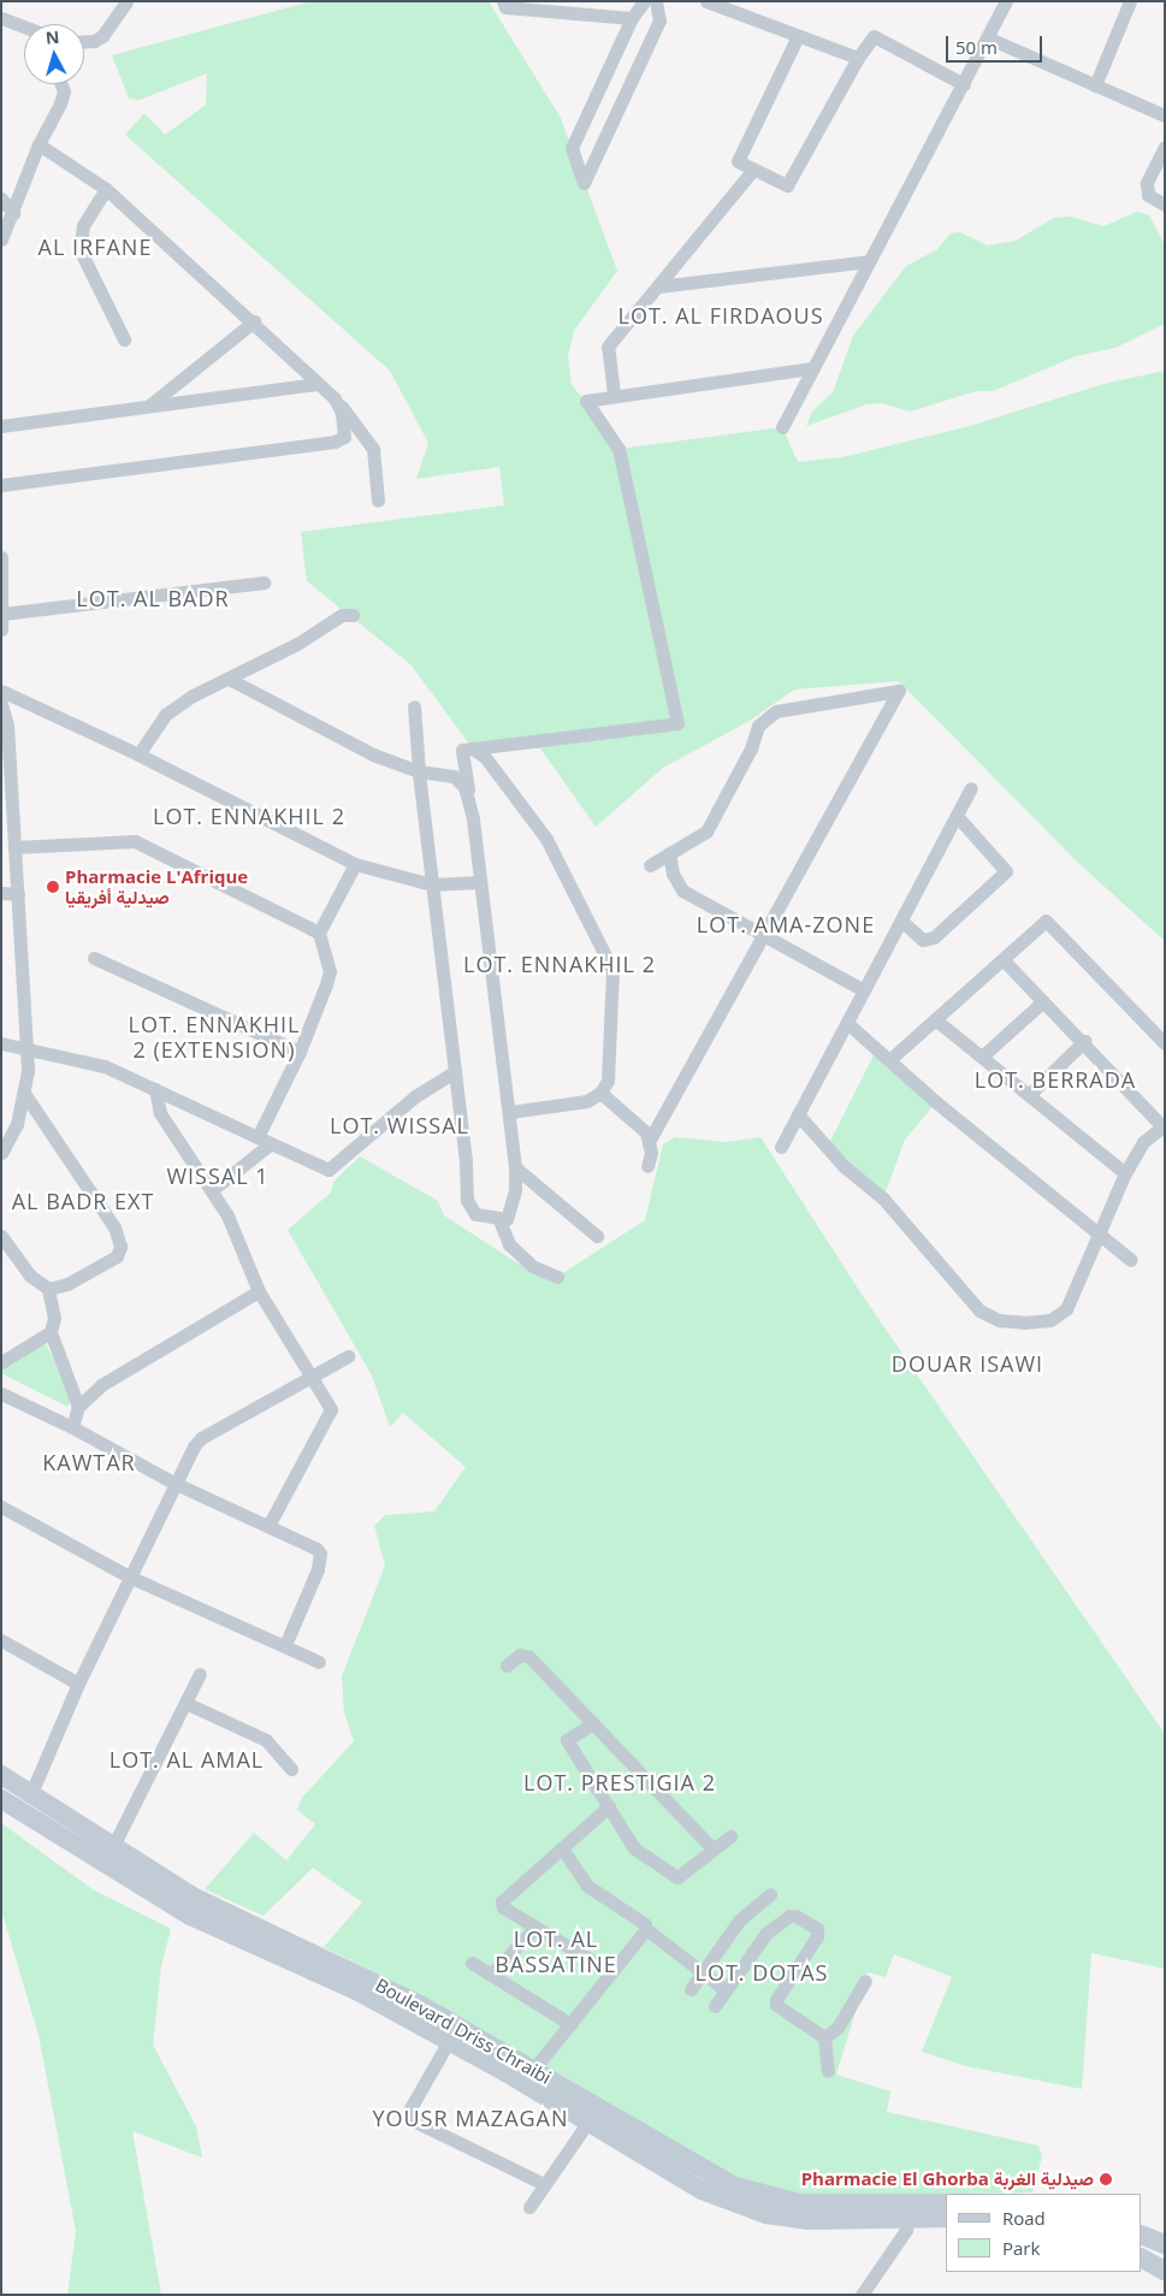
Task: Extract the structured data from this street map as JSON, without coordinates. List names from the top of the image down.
{
  "streets": {
    "main road": ["Boulevard Driss Chraibi"]
  },
  "districts": [
    "AL IRFANE",
    "LOT. AL FIRDAOUS",
    "LOT. AL BADR",
    "LOT. ENNAKHIL 2",
    "LOT. AMA-ZONE",
    "LOT. ENNAKHIL 2",
    "LOT. ENNAKHIL 2 (EXTENSION)",
    "LOT. BERRADA",
    "LOT. WISSAL",
    "WISSAL 1",
    "AL BADR EXT",
    "DOUAR ISAWI",
    "KAWTAR",
    "LOT. AL AMAL",
    "LOT. PRESTIGIA 2",
    "LOT. AL BASSATINE",
    "LOT. DOTAS",
    "YOUSR MAZAGAN"
  ],
  "places": ["Pharmacie L'Afrique صيدلية أفريقيا", "Pharmacie El Ghorba صيدلية الغربة"],
  "legend": ["Road", "Park"],
  "scale_bar": "50 m",
  "north": "top"
}
